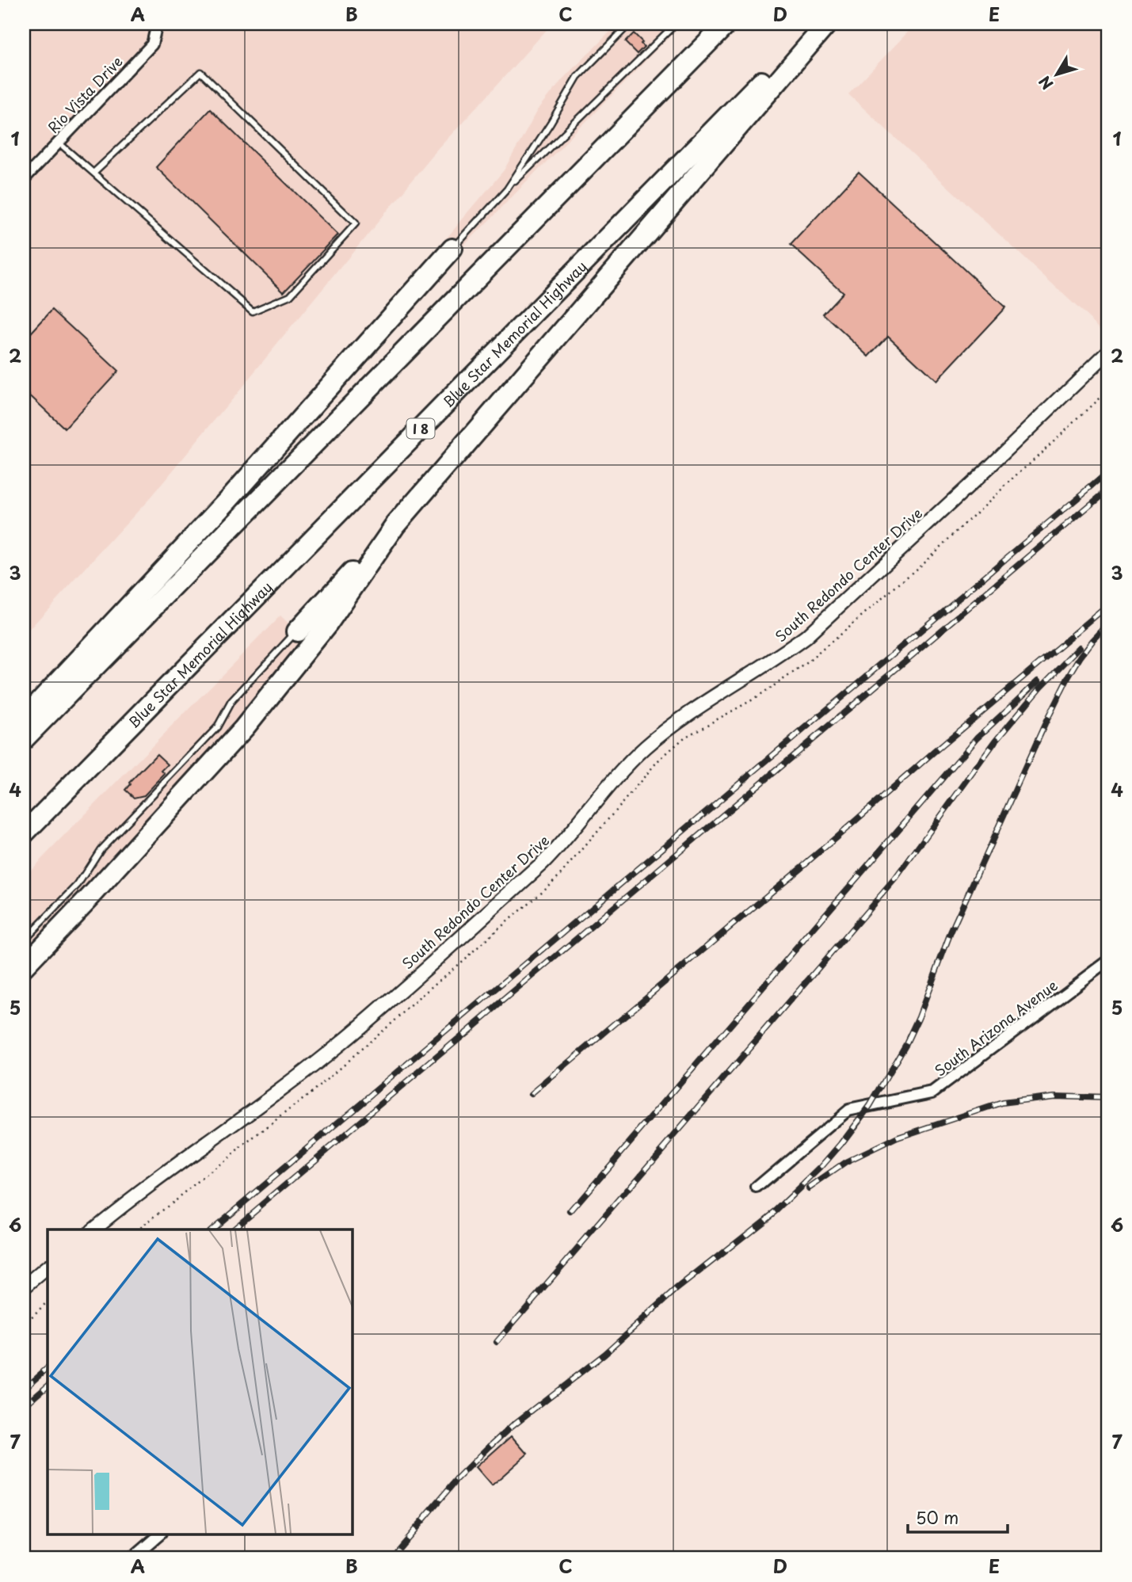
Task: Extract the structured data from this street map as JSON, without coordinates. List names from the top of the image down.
{
  "streets": {
    "highway": ["Blue Star Memorial Highway", "I 8"],
    "street": ["Rio Vista Drive", "South Redondo Center Drive", "South Arizona Avenue"]
  },
  "scale_bar": "50 m",
  "north": "bottom left",
  "grid": {
    "columns": [
      "A",
      "B",
      "C",
      "D",
      "E"
    ],
    "rows": [
      "1",
      "2",
      "3",
      "4",
      "5",
      "6",
      "7"
    ]
  }
}
